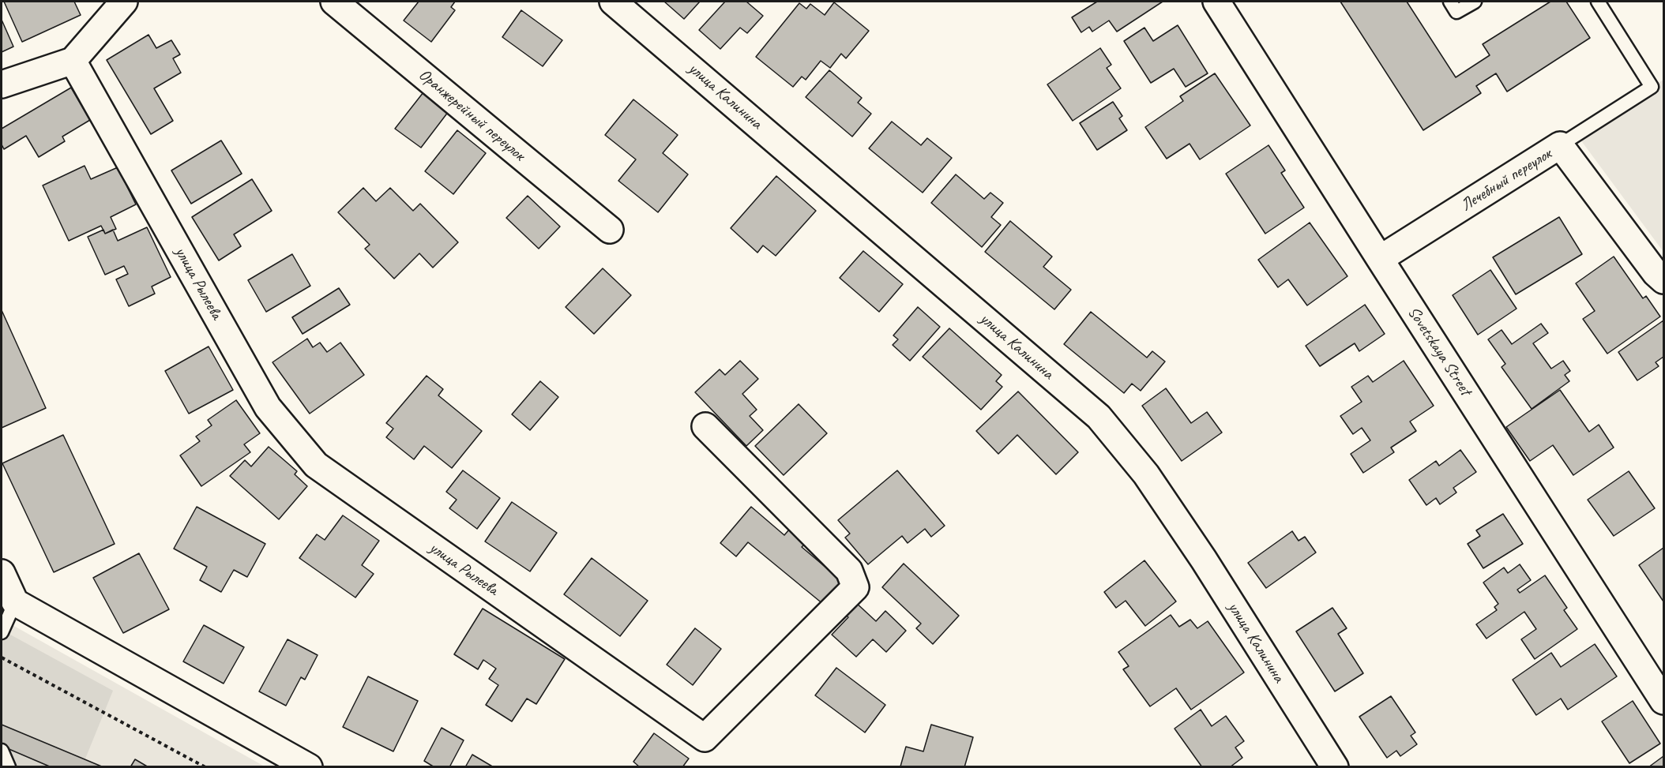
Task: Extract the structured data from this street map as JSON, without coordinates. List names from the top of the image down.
{
  "streets": {
    "street": [
      "улица Калинина",
      "Оранжерейный переулок",
      "Лечебный переулок",
      "улица Рылеева",
      "Sovetskaya Street"
    ]
  },
  "crossings": [
    ["Лечебный переулок", "Sovetskaya Street"]
  ]
}
